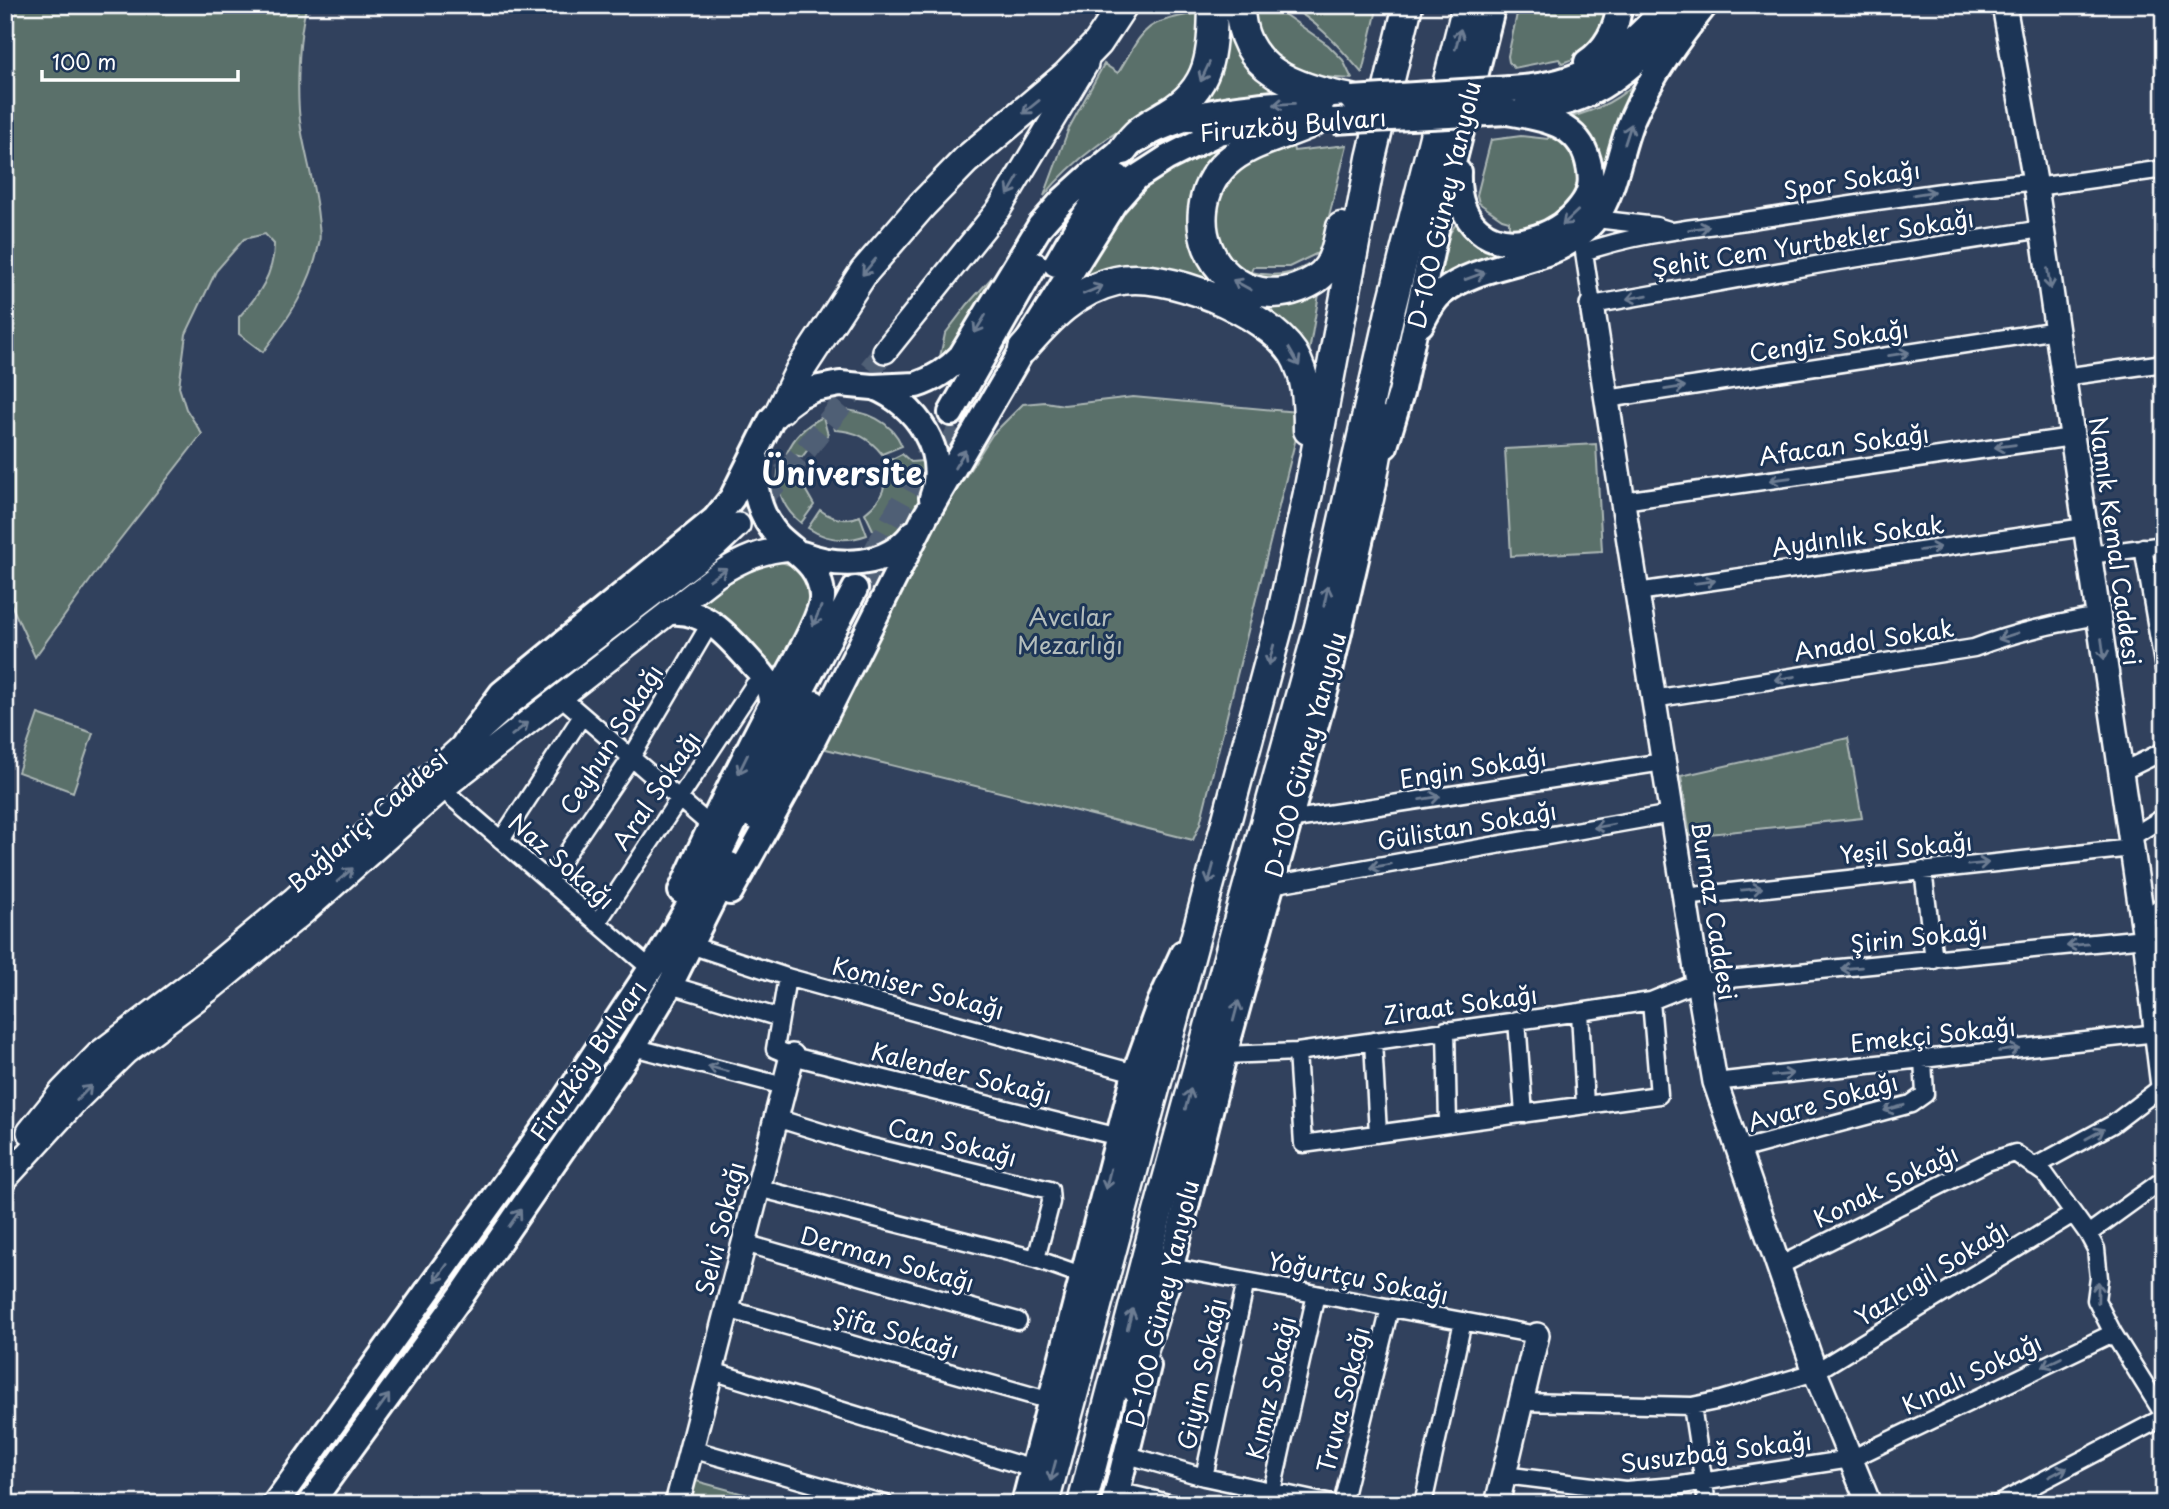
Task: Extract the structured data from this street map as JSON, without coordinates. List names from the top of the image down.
{
  "streets": {
    "main road": [
      "Firuzköy Bulvarı",
      "D-100 Güney Yanyolu",
      "Namık Kemal Caddesi",
      "Bağlariçi Caddesi",
      "Burnaz Caddesi",
      "Selvi Sokağı"
    ],
    "street": [
      "Spor Sokağı",
      "Şehit Cem Yurtbekler Sokağı",
      "Cengiz Sokağı",
      "Afacan Sokağı",
      "Aydınlık Sokak",
      "Anadol Sokak",
      "Ceyhun Sokağı",
      "Engin Sokağı",
      "Aral Sokağı",
      "Gülistan Sokağı",
      "Yeşil Sokağı",
      "Naz Sokağı",
      "Şirin Sokağı",
      "Komiser Sokağı",
      "Ziraat Sokağı",
      "Emekçi Sokağı",
      "Kalender Sokağı",
      "Avare Sokağı",
      "Can Sokağı",
      "Konak Sokağı",
      "Derman Sokağı",
      "Yazıcıgil Sokağı",
      "Yoğurtçu Sokağı",
      "Şifa Sokağı",
      "Giyim Sokağı",
      "Kınalı Sokağı",
      "Kımız Sokağı",
      "Truva Sokağı",
      "Susuzbağ Sokağı"
    ]
  },
  "crossings": [
    ["Firuzköy Bulvarı", "Naz Sokağı"],
    ["Firuzköy Bulvarı", "Komiser Sokağı"],
    ["Spor Sokağı", "Şehit Cem Yurtbekler Sokağı"],
    ["Spor Sokağı", "Namık Kemal Caddesi"],
    ["Spor Sokağı", "Burnaz Caddesi"],
    ["D-100 Güney Yanyolu", "Engin Sokağı"],
    ["D-100 Güney Yanyolu", "Gülistan Sokağı"],
    ["D-100 Güney Yanyolu", "Ziraat Sokağı"],
    ["D-100 Güney Yanyolu", "Yoğurtçu Sokağı"],
    ["Şehit Cem Yurtbekler Sokağı", "Namık Kemal Caddesi"],
    ["Şehit Cem Yurtbekler Sokağı", "Burnaz Caddesi"],
    ["Cengiz Sokağı", "Namık Kemal Caddesi"],
    ["Cengiz Sokağı", "Burnaz Caddesi"],
    ["Afacan Sokağı", "Namık Kemal Caddesi"],
    ["Afacan Sokağı", "Burnaz Caddesi"],
    ["Aydınlık Sokak", "Namık Kemal Caddesi"],
    ["Aydınlık Sokak", "Burnaz Caddesi"],
    ["Namık Kemal Caddesi", "Anadol Sokak"],
    ["Namık Kemal Caddesi", "Yeşil Sokağı"],
    ["Namık Kemal Caddesi", "Şirin Sokağı"],
    ["Namık Kemal Caddesi", "Emekçi Sokağı"],
    ["Anadol Sokak", "Burnaz Caddesi"],
    ["Ceyhun Sokağı", "Naz Sokağı"],
    ["Engin Sokağı", "Burnaz Caddesi"],
    ["Aral Sokağı", "Naz Sokağı"],
    ["Bağlariçi Caddesi", "Naz Sokağı"],
    ["Gülistan Sokağı", "Burnaz Caddesi"],
    ["Yeşil Sokağı", "Burnaz Caddesi"],
    ["Burnaz Caddesi", "Şirin Sokağı"],
    ["Burnaz Caddesi", "Ziraat Sokağı"],
    ["Burnaz Caddesi", "Emekçi Sokağı"],
    ["Burnaz Caddesi", "Avare Sokağı"],
    ["Burnaz Caddesi", "Konak Sokağı"],
    ["Burnaz Caddesi", "Yazıcıgil Sokağı"],
    ["Burnaz Caddesi", "Kınalı Sokağı"],
    ["Burnaz Caddesi", "Susuzbağ Sokağı"],
    ["Şirin Sokağı", "Ziraat Sokağı"],
    ["Emekçi Sokağı", "Avare Sokağı"],
    ["Kalender Sokağı", "Selvi Sokağı"],
    ["Can Sokağı", "Selvi Sokağı"],
    ["Selvi Sokağı", "Derman Sokağı"],
    ["Selvi Sokağı", "Şifa Sokağı"],
    ["Yoğurtçu Sokağı", "Giyim Sokağı"],
    ["Yoğurtçu Sokağı", "Kımız Sokağı"],
    ["Yoğurtçu Sokağı", "Truva Sokağı"],
    ["Kınalı Sokağı", "Susuzbağ Sokağı"]
  ],
  "one_way": [
    "Spor Sokağı",
    "Şehit Cem Yurtbekler Sokağı",
    "Cengiz Sokağı",
    "Afacan Sokağı",
    "Aydınlık Sokak",
    "Anadol Sokak",
    "Engin Sokağı",
    "Gülistan Sokağı",
    "Yeşil Sokağı",
    "Şirin Sokağı",
    "Emekçi Sokağı",
    "Avare Sokağı"
  ],
  "districts": ["Üniversite"],
  "parks": ["Avcılar Mezarlığı"],
  "scale_bar": "100 m"
}
